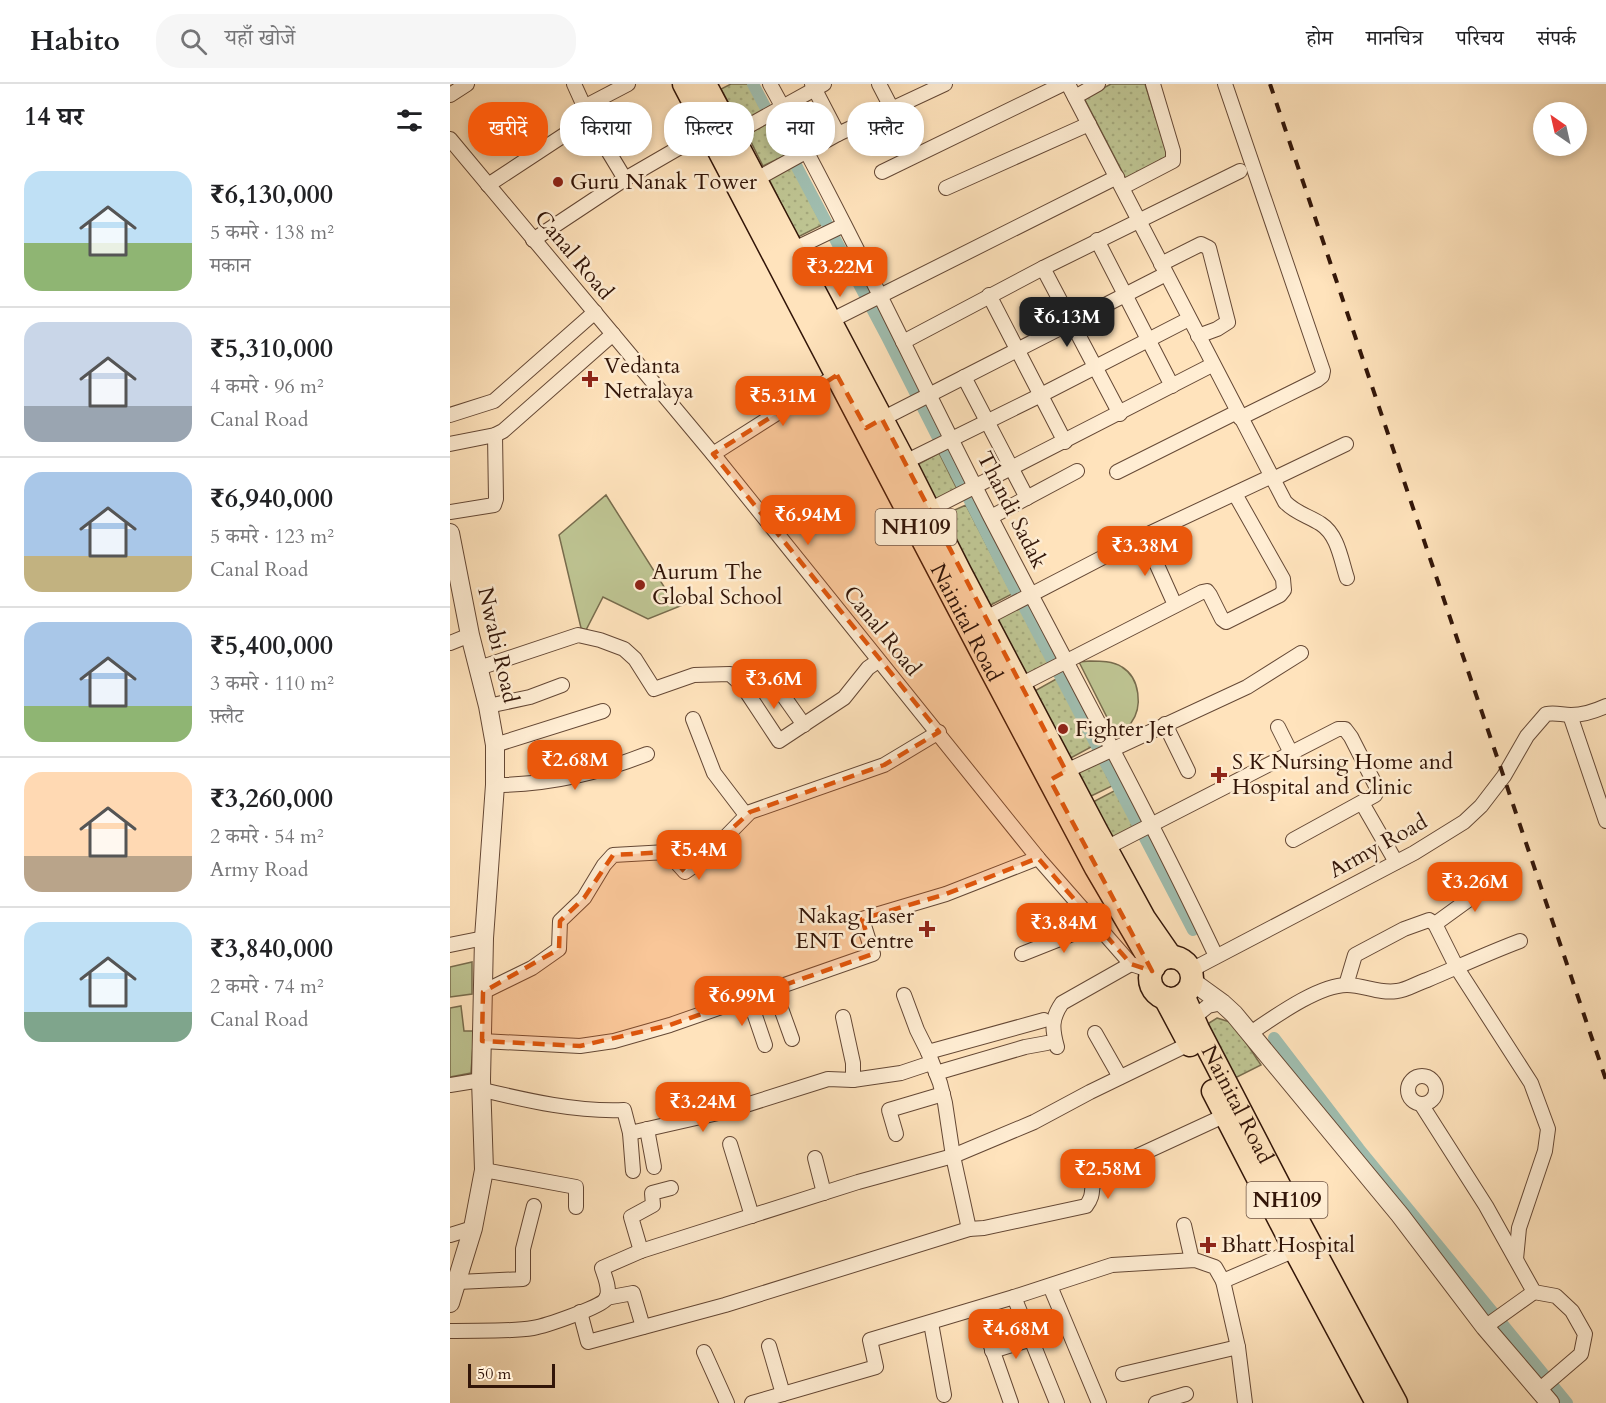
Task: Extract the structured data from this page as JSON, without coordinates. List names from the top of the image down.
{
  "streets": {
    "highway": ["NH109", "Nainital Road"],
    "street": [
      "Canal Road",
      "Thandi Sadak",
      "Nwabi Road",
      "Army Road"
    ]
  },
  "crossings": [
    ["Canal Road", "Nainital Road"],
    ["Thandi Sadak", "Army Road"],
    ["Nainital Road", "Army Road"]
  ],
  "places": {
    "other": ["Guru Nanak Tower", "Aurum The Global School", "Fighter Jet"],
    "health": [
      "Vedanta Netralaya",
      "S K Nursing Home and Hospital and Clinic",
      "Nakag Laser ENT Centre",
      "Bhatt Hospital"
    ]
  },
  "scale_bar": "50 m",
  "north": "top left",
  "page": {
    "header": "Habito",
    "search": "यहाँ खोजें",
    "nav": [
      "होम",
      "मानचित्र",
      "परिचय",
      "संपर्क"
    ],
    "heading": "14 घर",
    "chip": [
      "खरीदें",
      "किराया",
      "फ़िल्टर",
      "नया",
      "फ़्लैट"
    ],
    "list": [
      {
        "name": "₹6,130,000",
        "note": "5 कमरे · 138 m² · मकान"
      },
      {
        "name": "₹5,310,000",
        "note": "4 कमरे · 96 m² · Canal Road"
      },
      {
        "name": "₹6,940,000",
        "note": "5 कमरे · 123 m² · Canal Road"
      },
      {
        "name": "₹5,400,000",
        "note": "3 कमरे · 110 m² · फ़्लैट"
      },
      {
        "name": "₹3,260,000",
        "note": "2 कमरे · 54 m² · Army Road"
      },
      {
        "name": "₹3,840,000",
        "note": "2 कमरे · 74 m² · Canal Road"
      }
    ],
    "price": [
      "₹3.22M",
      "₹6.13M",
      "₹5.31M",
      "₹6.94M",
      "₹3.38M",
      "₹3.6M",
      "₹2.68M",
      "₹5.4M",
      "₹3.26M",
      "₹3.84M",
      "₹6.99M",
      "₹3.24M",
      "₹2.58M",
      "₹4.68M"
    ],
    "scale": "50 m"
  }
}
